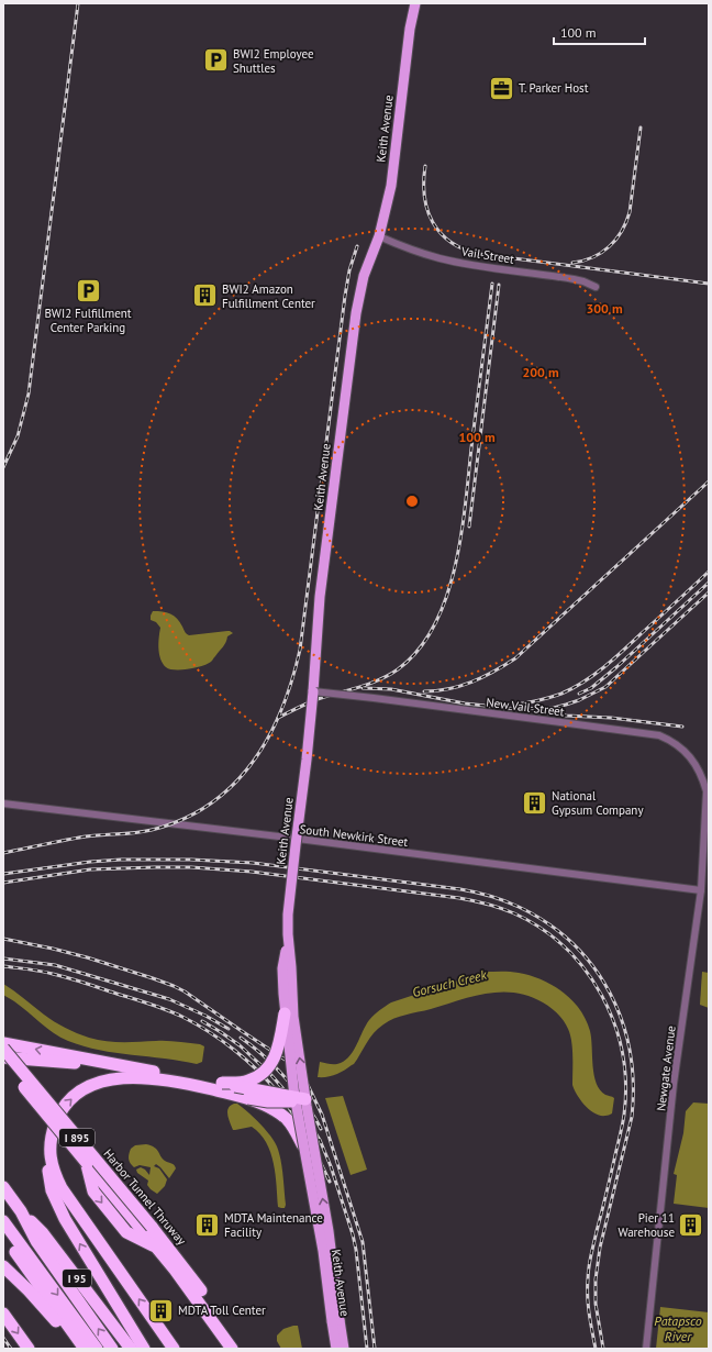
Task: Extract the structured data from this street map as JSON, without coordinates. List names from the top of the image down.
{
  "streets": {
    "highway": ["I 895", "Harbor Tunnel Thruway", "I 95"],
    "main road": ["Keith Avenue"],
    "street": [
      "Vail Street",
      "New Vail Street",
      "South Newkirk Street",
      "Newgate Avenue"
    ]
  },
  "crossings": [
    ["Keith Avenue", "Vail Street"],
    ["Keith Avenue", "New Vail Street"],
    ["Keith Avenue", "South Newkirk Street"],
    ["New Vail Street", "Newgate Avenue"],
    ["South Newkirk Street", "Newgate Avenue"]
  ],
  "water": ["Gorsuch Creek", "Patapsco River"],
  "places": {
    "parking": ["BWI2 Employee Shuttles", "BWI2 Fulfillment Center Parking"],
    "office": ["T. Parker Host"],
    "building": [
      "BWI2 Amazon Fulfillment Center",
      "National Gypsum Company",
      "MDTA Maintenance Facility",
      "Pier 11 Warehouse",
      "MDTA Toll Center"
    ]
  },
  "scale_bar": "100 m",
  "rings": ["300 m", "200 m", "100 m"]
}
